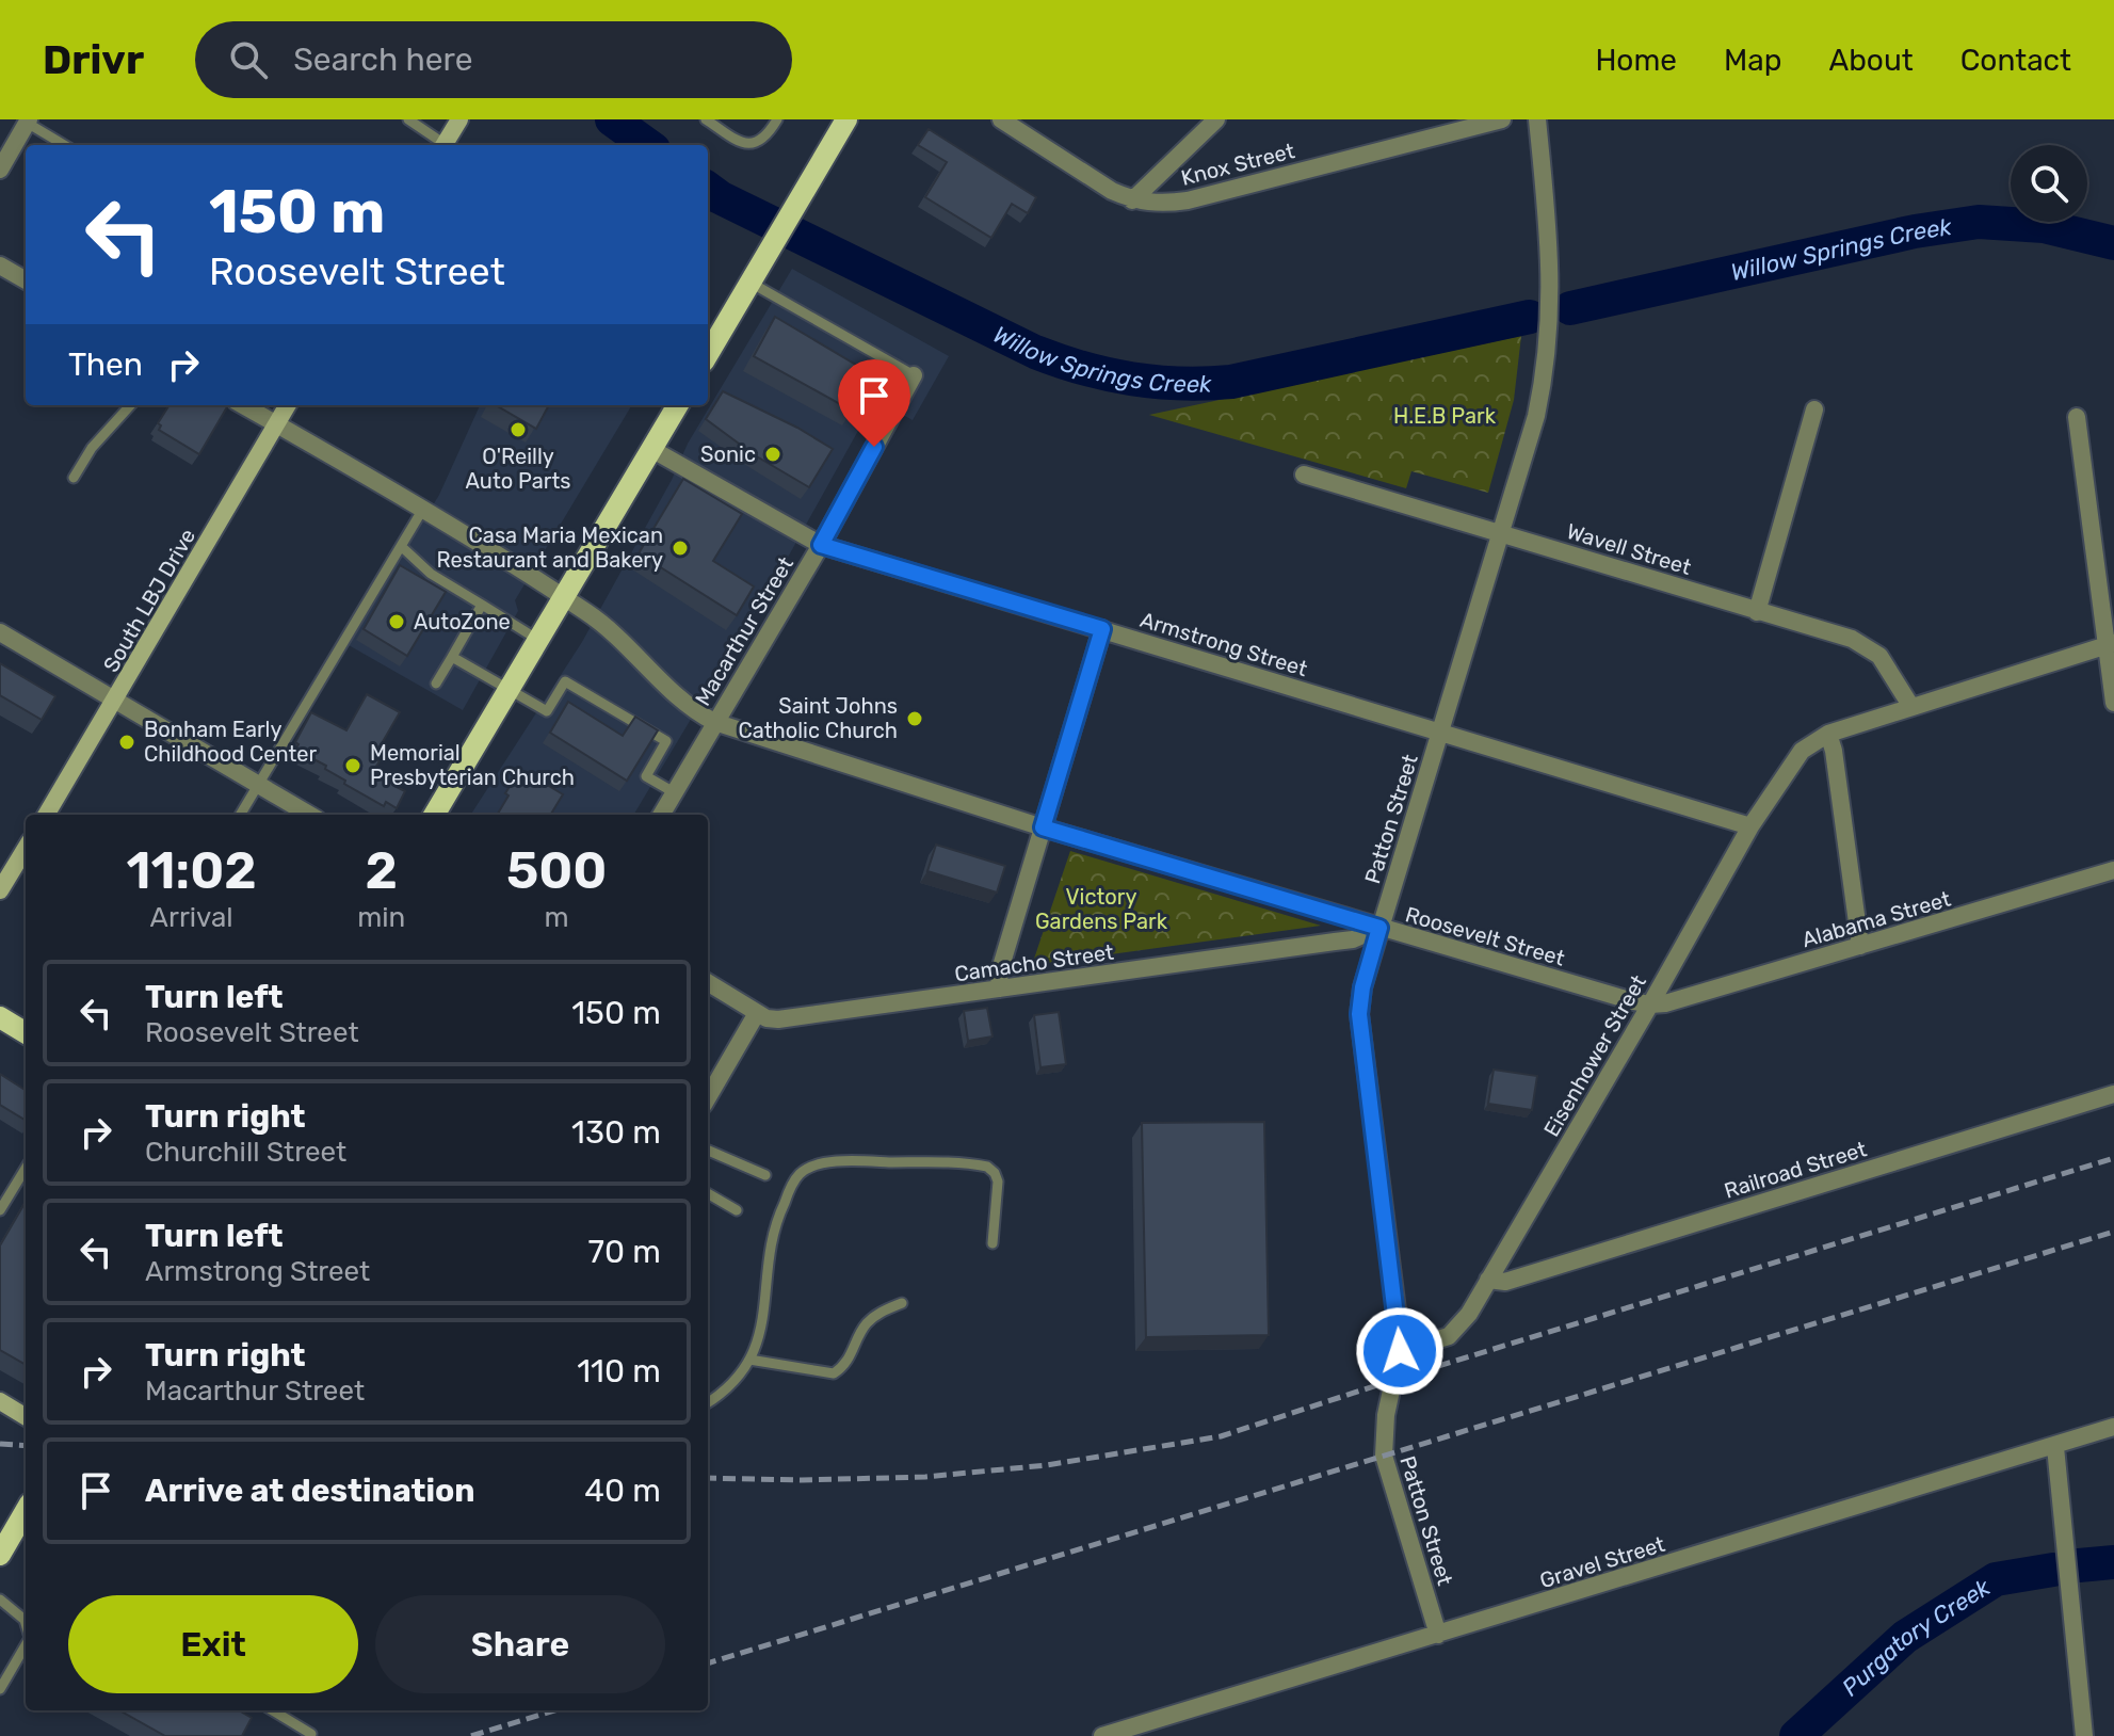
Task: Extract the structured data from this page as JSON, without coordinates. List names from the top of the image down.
{
  "streets": {
    "street": [
      "Knox Street",
      "Wavell Street",
      "South LBJ Drive",
      "Macarthur Street",
      "Armstrong Street",
      "Patton Street",
      "Alabama Street",
      "Roosevelt Street",
      "Camacho Street",
      "Eisenhower Street",
      "Railroad Street",
      "Gravel Street"
    ]
  },
  "crossings": [
    ["Wavell Street", "Patton Street"],
    ["South LBJ Drive", "Roosevelt Street"],
    ["Macarthur Street", "Armstrong Street"],
    ["Macarthur Street", "Roosevelt Street"],
    ["Armstrong Street", "Patton Street"],
    ["Armstrong Street", "Eisenhower Street"],
    ["Patton Street", "Roosevelt Street"],
    ["Patton Street", "Camacho Street"],
    ["Patton Street", "Eisenhower Street"],
    ["Patton Street", "Gravel Street"],
    ["Alabama Street", "Roosevelt Street"],
    ["Alabama Street", "Eisenhower Street"],
    ["Roosevelt Street", "Camacho Street"],
    ["Roosevelt Street", "Eisenhower Street"],
    ["Eisenhower Street", "Railroad Street"]
  ],
  "water": ["Willow Springs Creek", "Purgatory Creek"],
  "parks": ["H.E.B Park", "Victory Gardens Park"],
  "places": [
    "O'Reilly Auto Parts",
    "Sonic",
    "Casa Maria Mexican Restaurant and Bakery",
    "AutoZone",
    "Saint Johns Catholic Church",
    "Bonham Early Childhood Center",
    "Memorial Presbyterian Church"
  ],
  "page": {
    "header": "Drivr",
    "search": "Search here",
    "nav": [
      "Home",
      "Map",
      "About",
      "Contact"
    ],
    "turn": ["150 m", "Roosevelt Street"],
    "then": "Then",
    "eta": [
      "11:02",
      "Arrival",
      "2",
      "min",
      "500",
      "m"
    ],
    "list": [
      {
        "name": "Turn left",
        "note": "Roosevelt Street",
        "value": "150 m"
      },
      {
        "name": "Turn right",
        "note": "Churchill Street",
        "value": "130 m"
      },
      {
        "name": "Turn left",
        "note": "Armstrong Street",
        "value": "70 m"
      },
      {
        "name": "Turn right",
        "note": "Macarthur Street",
        "value": "110 m"
      },
      {
        "name": "Arrive at destination",
        "value": "40 m"
      }
    ],
    "buttons": ["Exit", "Share"]
  }
}
